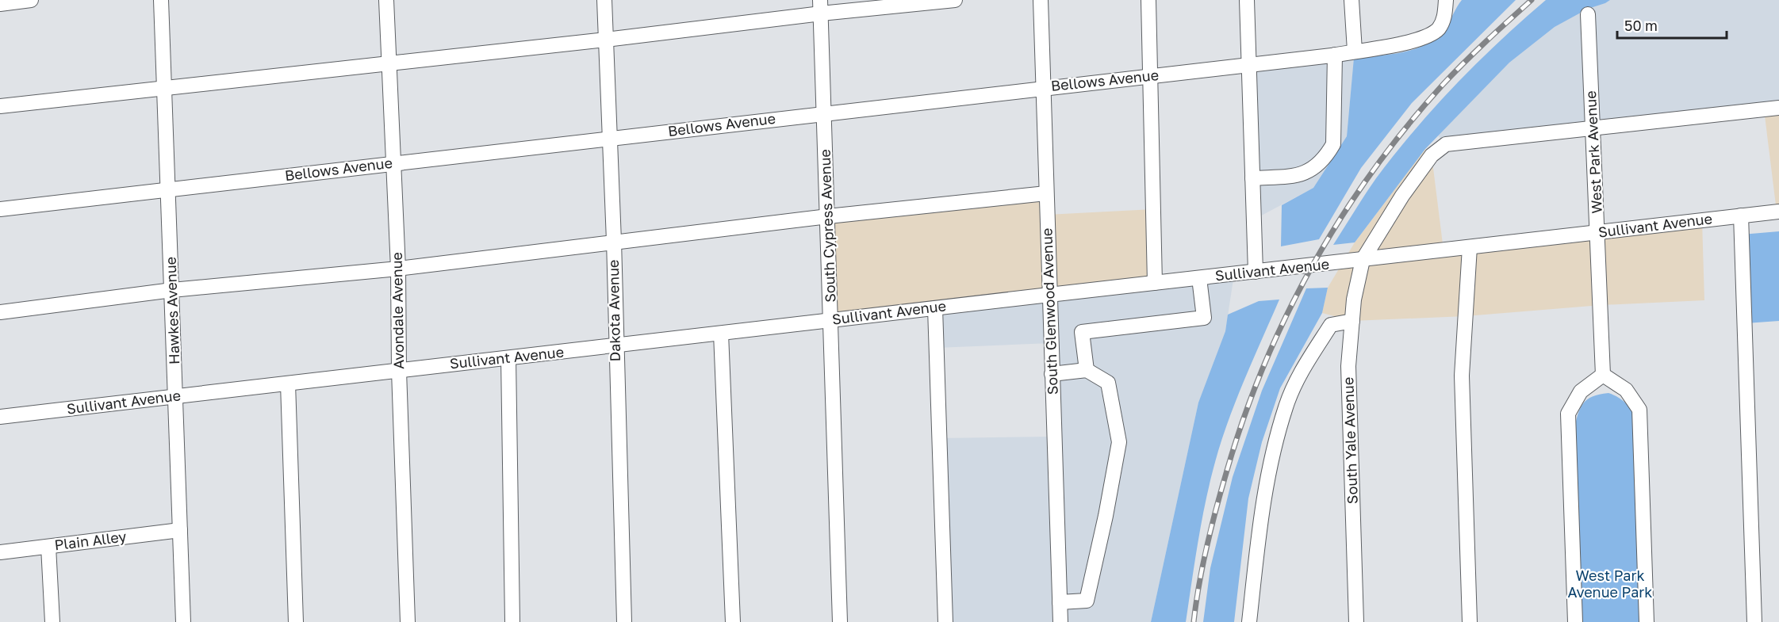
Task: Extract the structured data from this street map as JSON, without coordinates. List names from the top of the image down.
{
  "streets": {
    "street": [
      "Bellows Avenue",
      "West Park Avenue",
      "South Cypress Avenue",
      "Sullivant Avenue",
      "Hawkes Avenue",
      "Avondale Avenue",
      "Dakota Avenue",
      "South Glenwood Avenue",
      "South Yale Avenue",
      "Plain Alley"
    ]
  },
  "crossings": [
    ["Bellows Avenue", "South Cypress Avenue"],
    ["Bellows Avenue", "Hawkes Avenue"],
    ["Bellows Avenue", "Avondale Avenue"],
    ["Bellows Avenue", "Dakota Avenue"],
    ["Bellows Avenue", "South Glenwood Avenue"],
    ["West Park Avenue", "Sullivant Avenue"],
    ["West Park Avenue", "South Yale Avenue"],
    ["South Cypress Avenue", "Sullivant Avenue"],
    ["Sullivant Avenue", "Hawkes Avenue"],
    ["Sullivant Avenue", "Avondale Avenue"],
    ["Sullivant Avenue", "Dakota Avenue"],
    ["Sullivant Avenue", "South Glenwood Avenue"],
    ["Sullivant Avenue", "South Yale Avenue"],
    ["Hawkes Avenue", "Plain Alley"]
  ],
  "parks": ["West Park Avenue Park"],
  "scale_bar": "50 m"
}
